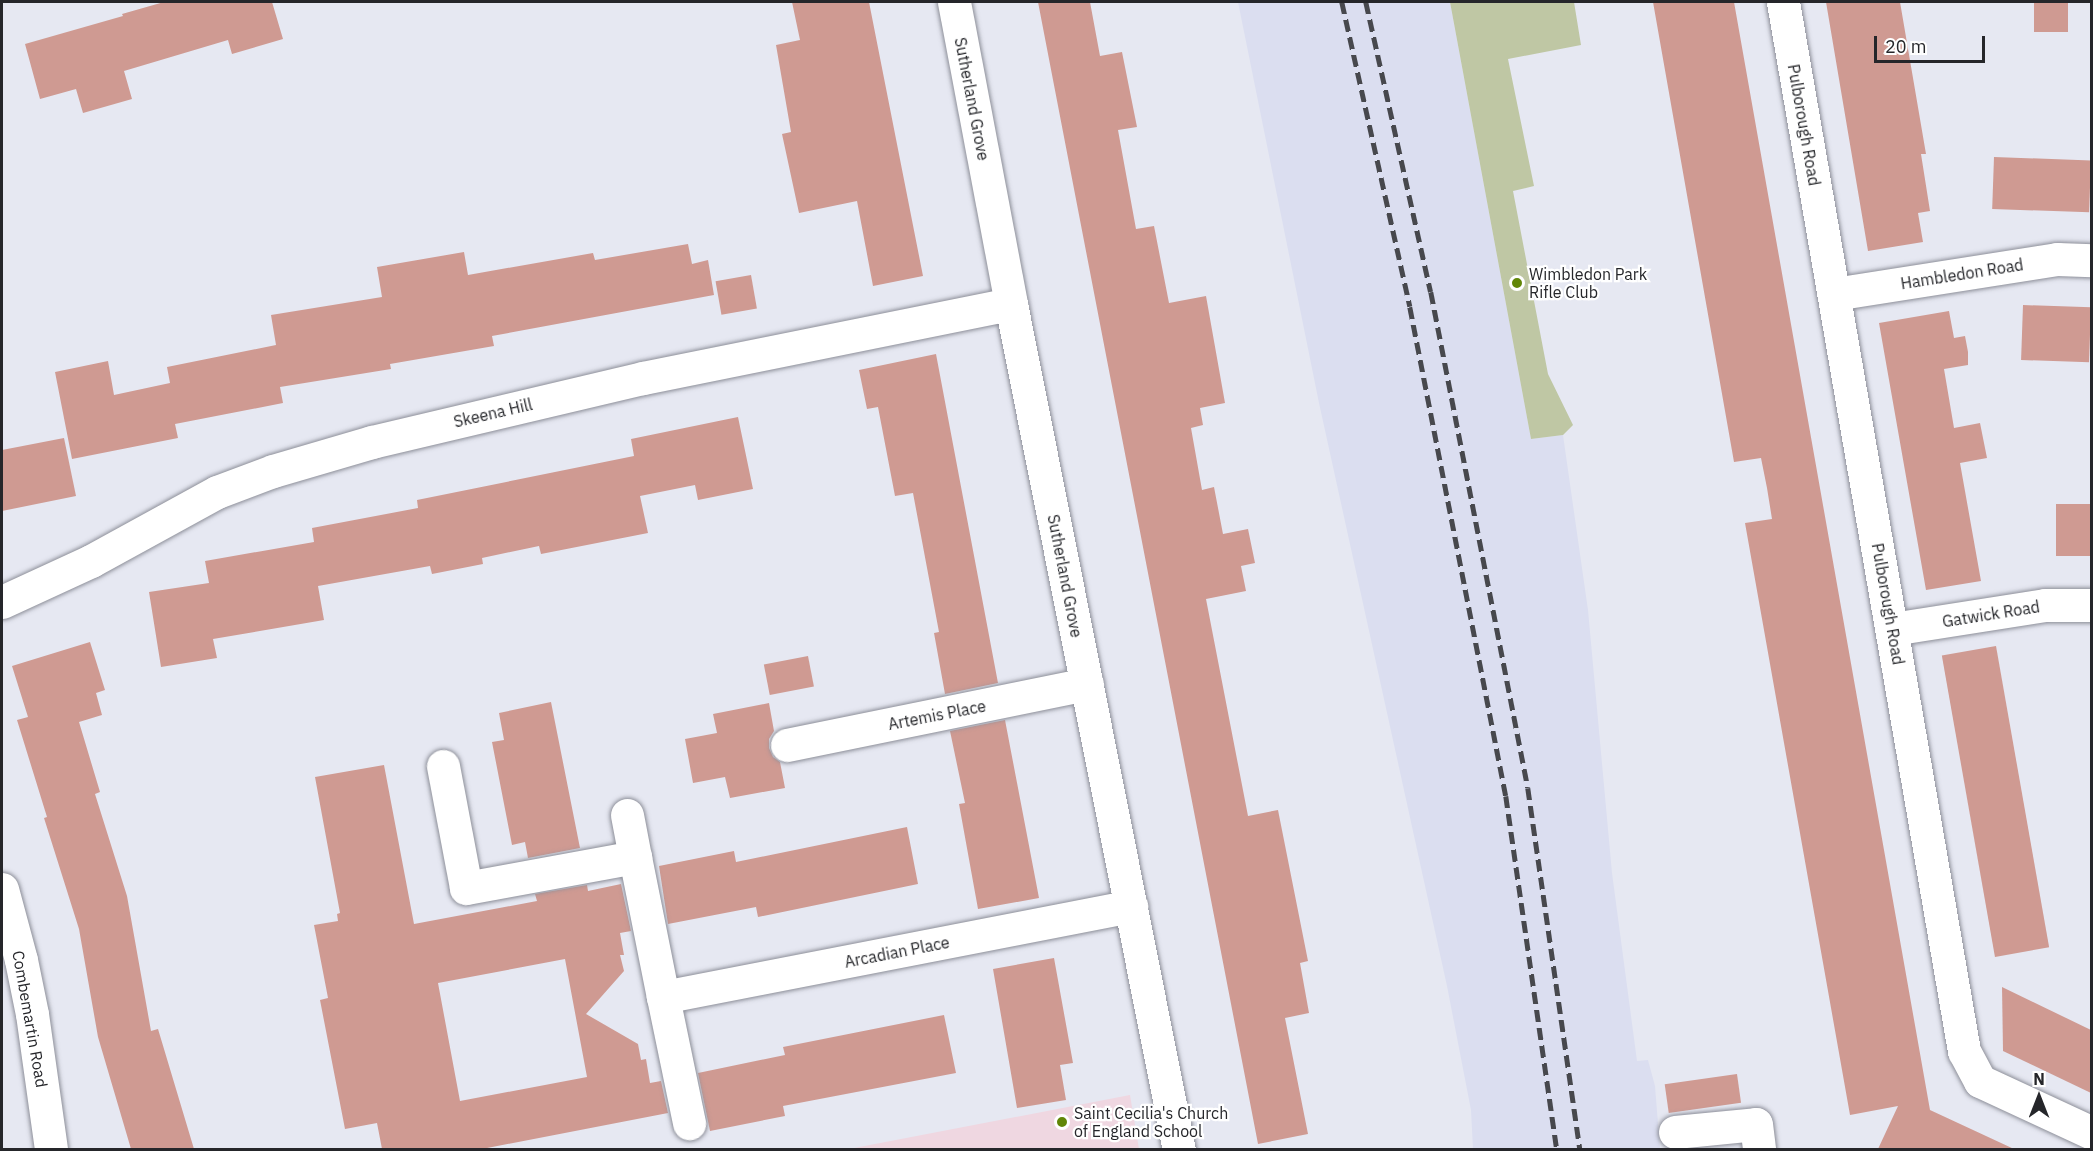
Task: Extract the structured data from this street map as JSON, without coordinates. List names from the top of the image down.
{
  "streets": {
    "street": [
      "Sutherland Grove",
      "Pulborough Road",
      "Hambledon Road",
      "Skeena Hill",
      "Gatwick Road",
      "Artemis Place",
      "Arcadian Place",
      "Combemartin Road"
    ]
  },
  "crossings": [
    ["Sutherland Grove", "Skeena Hill"],
    ["Sutherland Grove", "Artemis Place"],
    ["Sutherland Grove", "Arcadian Place"],
    ["Pulborough Road", "Hambledon Road"],
    ["Pulborough Road", "Gatwick Road"]
  ],
  "places": ["Wimbledon Park Rifle Club", "Saint Cecilia's Church of England School"],
  "scale_bar": "20 m",
  "north": "top"
}
